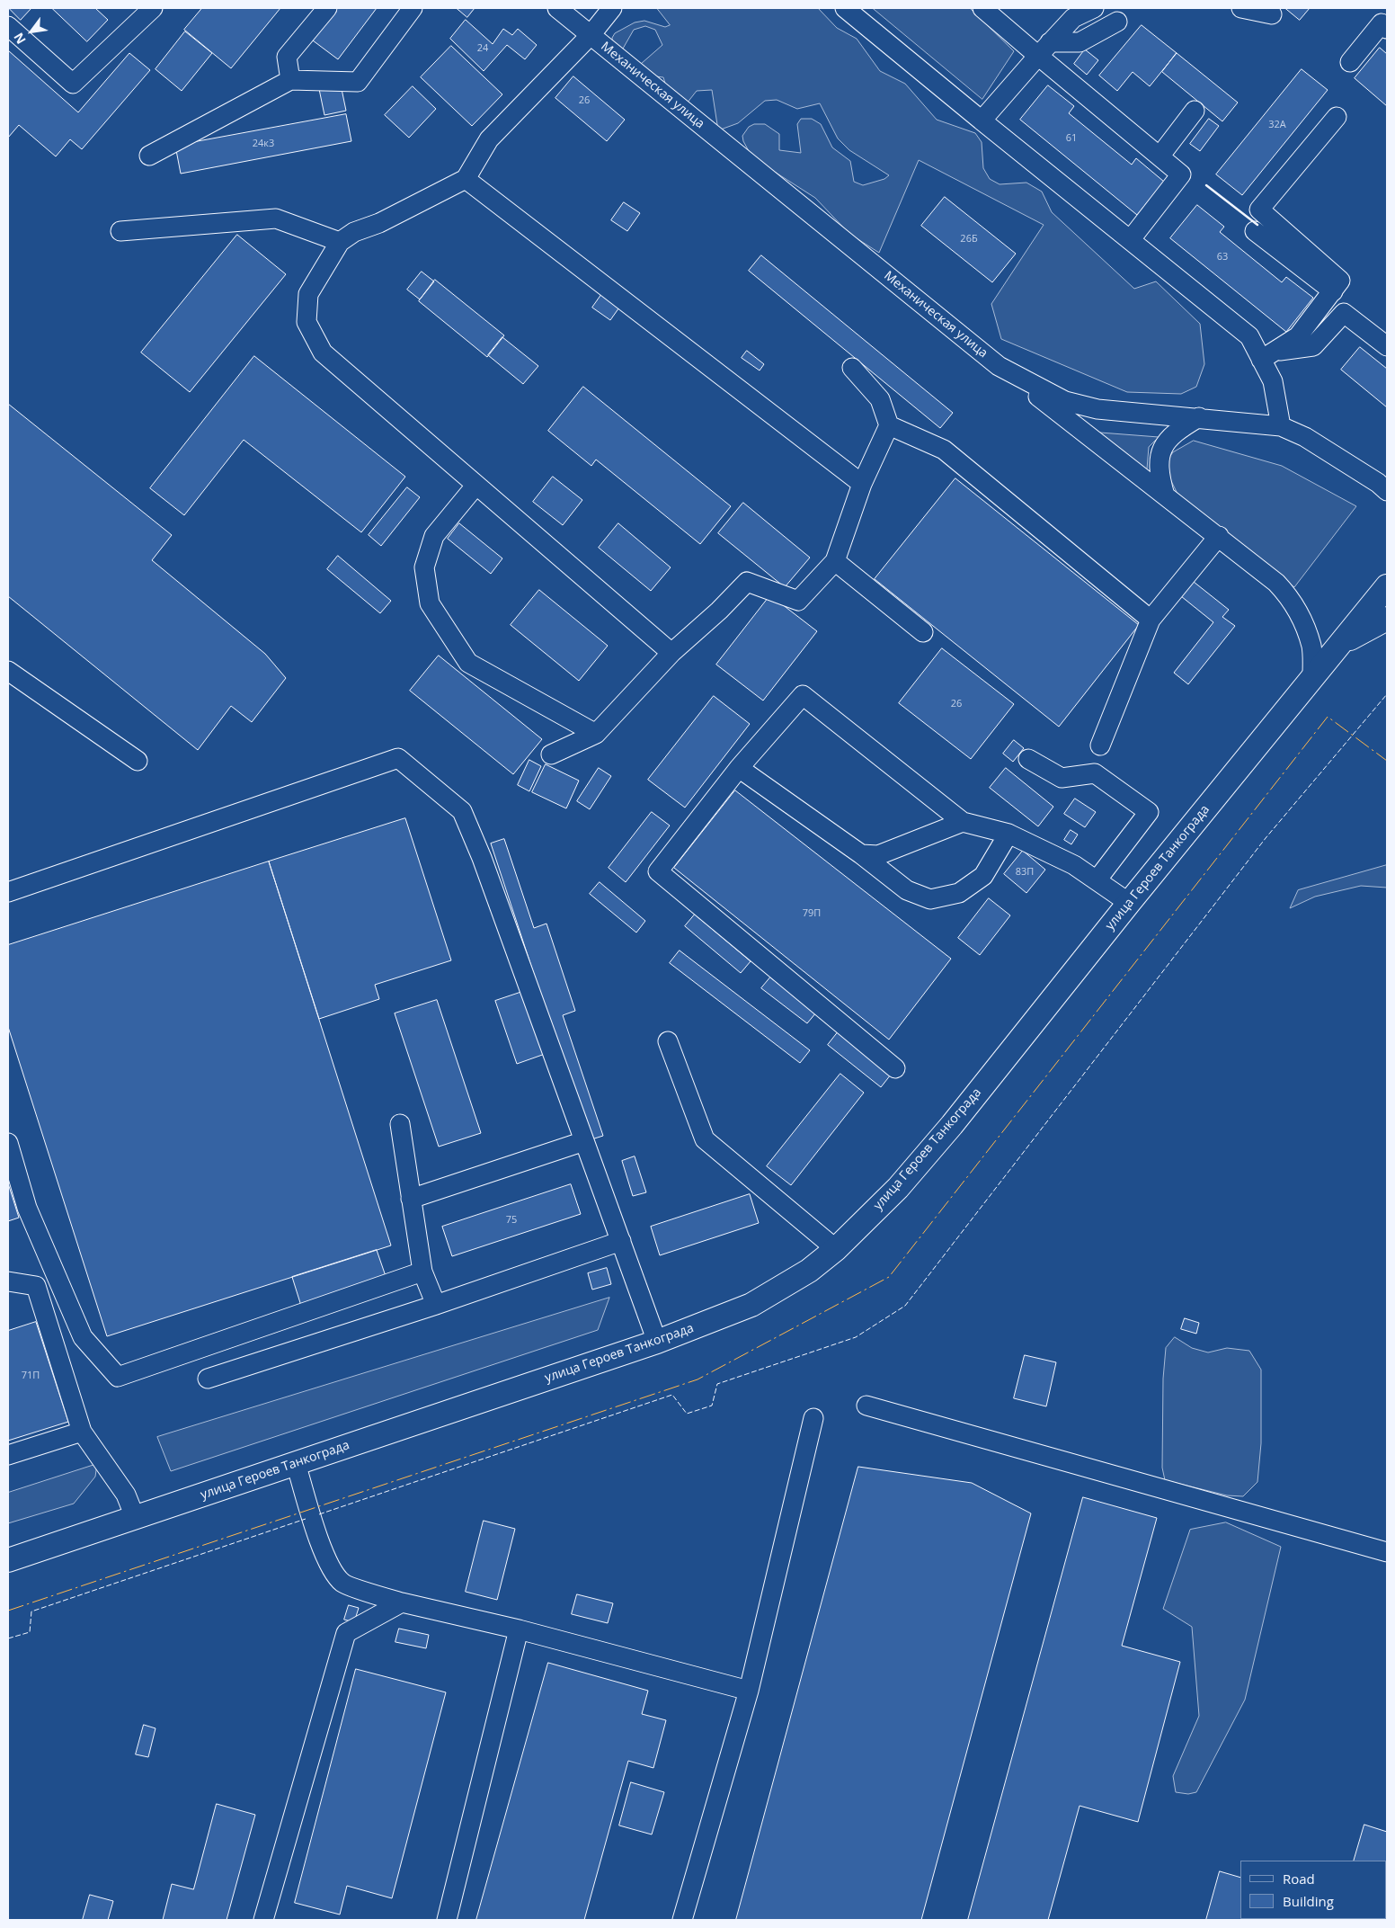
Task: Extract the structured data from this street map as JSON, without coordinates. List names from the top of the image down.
{
  "streets": {
    "main road": ["улица Героев Танкограда"],
    "street": ["Механическая улица"]
  },
  "house_numbers": [
    "24",
    "26",
    "32А",
    "61",
    "24к3",
    "26Б",
    "63",
    "26",
    "83П",
    "79П",
    "75",
    "71П"
  ],
  "legend": ["Road", "Building"],
  "north": "bottom left"
}
